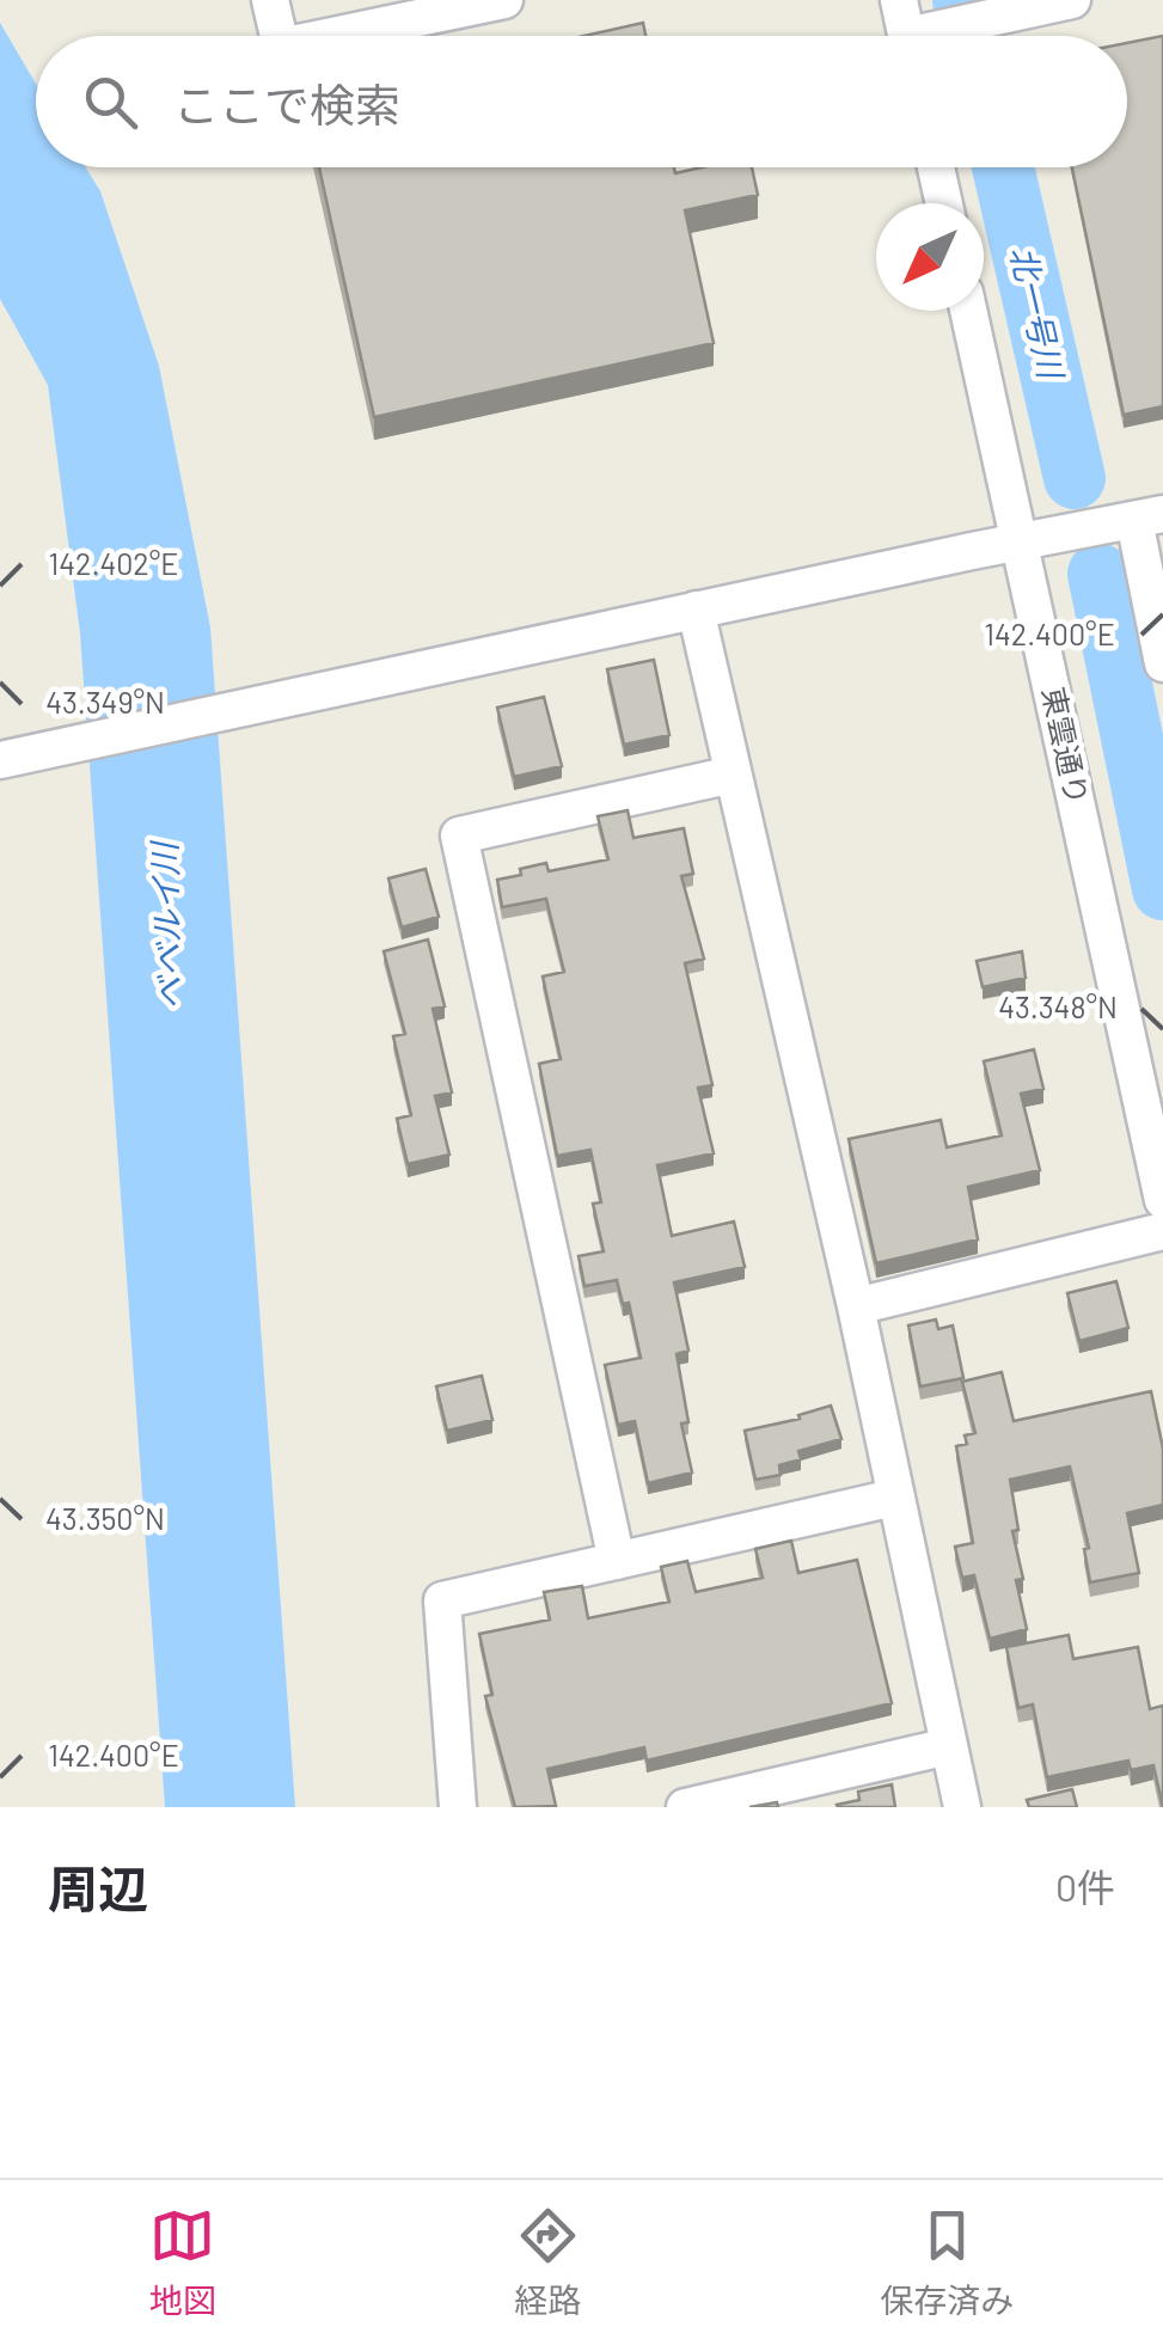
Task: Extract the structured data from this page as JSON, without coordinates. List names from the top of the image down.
{
  "streets": {
    "street": ["東雲通り"]
  },
  "water": ["北一号川", "ベベルイ川"],
  "north": "bottom left",
  "page": {
    "search": "ここで検索",
    "heading": ["周辺", "0件"],
    "nav": ["地図", "経路", "保存済み"]
  },
  "coordinates": [
    "142.402°E",
    "142.400°E",
    "43.349°N",
    "43.348°N",
    "43.350°N"
  ]
}
